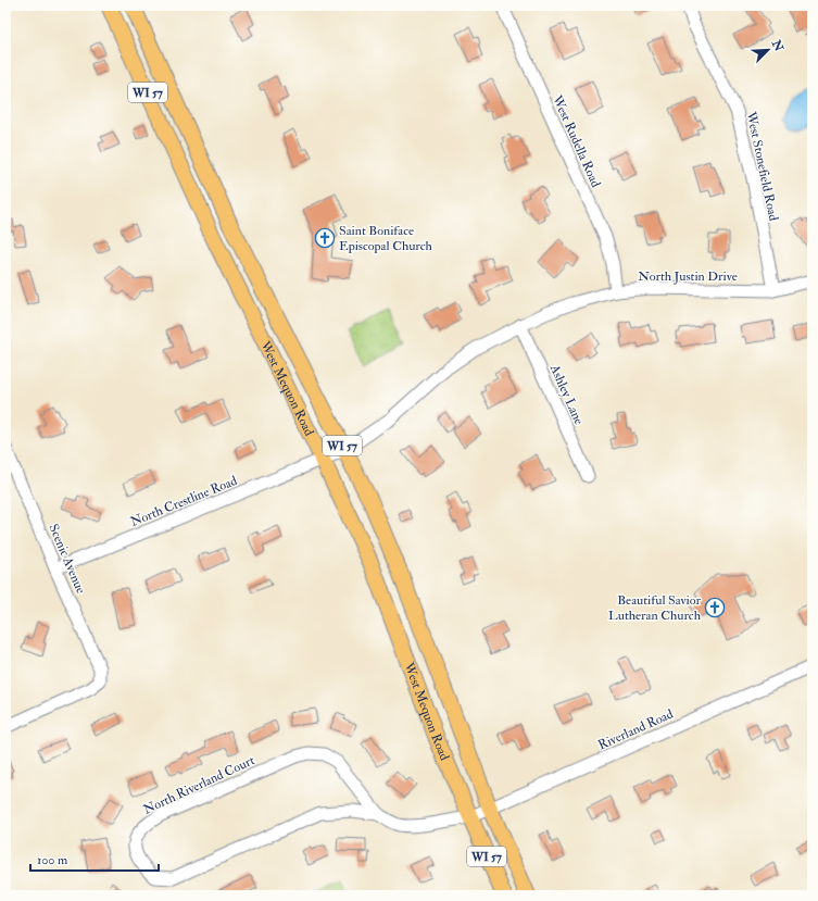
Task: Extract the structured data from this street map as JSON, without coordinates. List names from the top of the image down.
{
  "streets": {
    "main road": ["WI 57", "West Mequon Road"],
    "street": [
      "West Rudella Road",
      "West Stonefield Road",
      "North Justin Drive",
      "Ashley Lane",
      "North Crestline Road",
      "Scenic Avenue",
      "Riverland Road",
      "North Riverland Court"
    ]
  },
  "crossings": [
    ["West Rudella Road", "North Justin Drive"],
    ["West Stonefield Road", "North Justin Drive"],
    ["North Justin Drive", "West Mequon Road"],
    ["North Justin Drive", "Ashley Lane"],
    ["North Justin Drive", "North Crestline Road"],
    ["West Mequon Road", "North Crestline Road"],
    ["West Mequon Road", "Riverland Road"],
    ["West Mequon Road", "North Riverland Court"],
    ["North Crestline Road", "Scenic Avenue"],
    ["Riverland Road", "North Riverland Court"]
  ],
  "places": {
    "church": ["Saint Boniface Episcopal Church", "Beautiful Savior Lutheran Church"]
  },
  "scale_bar": "100 m",
  "north": "top right"
}
